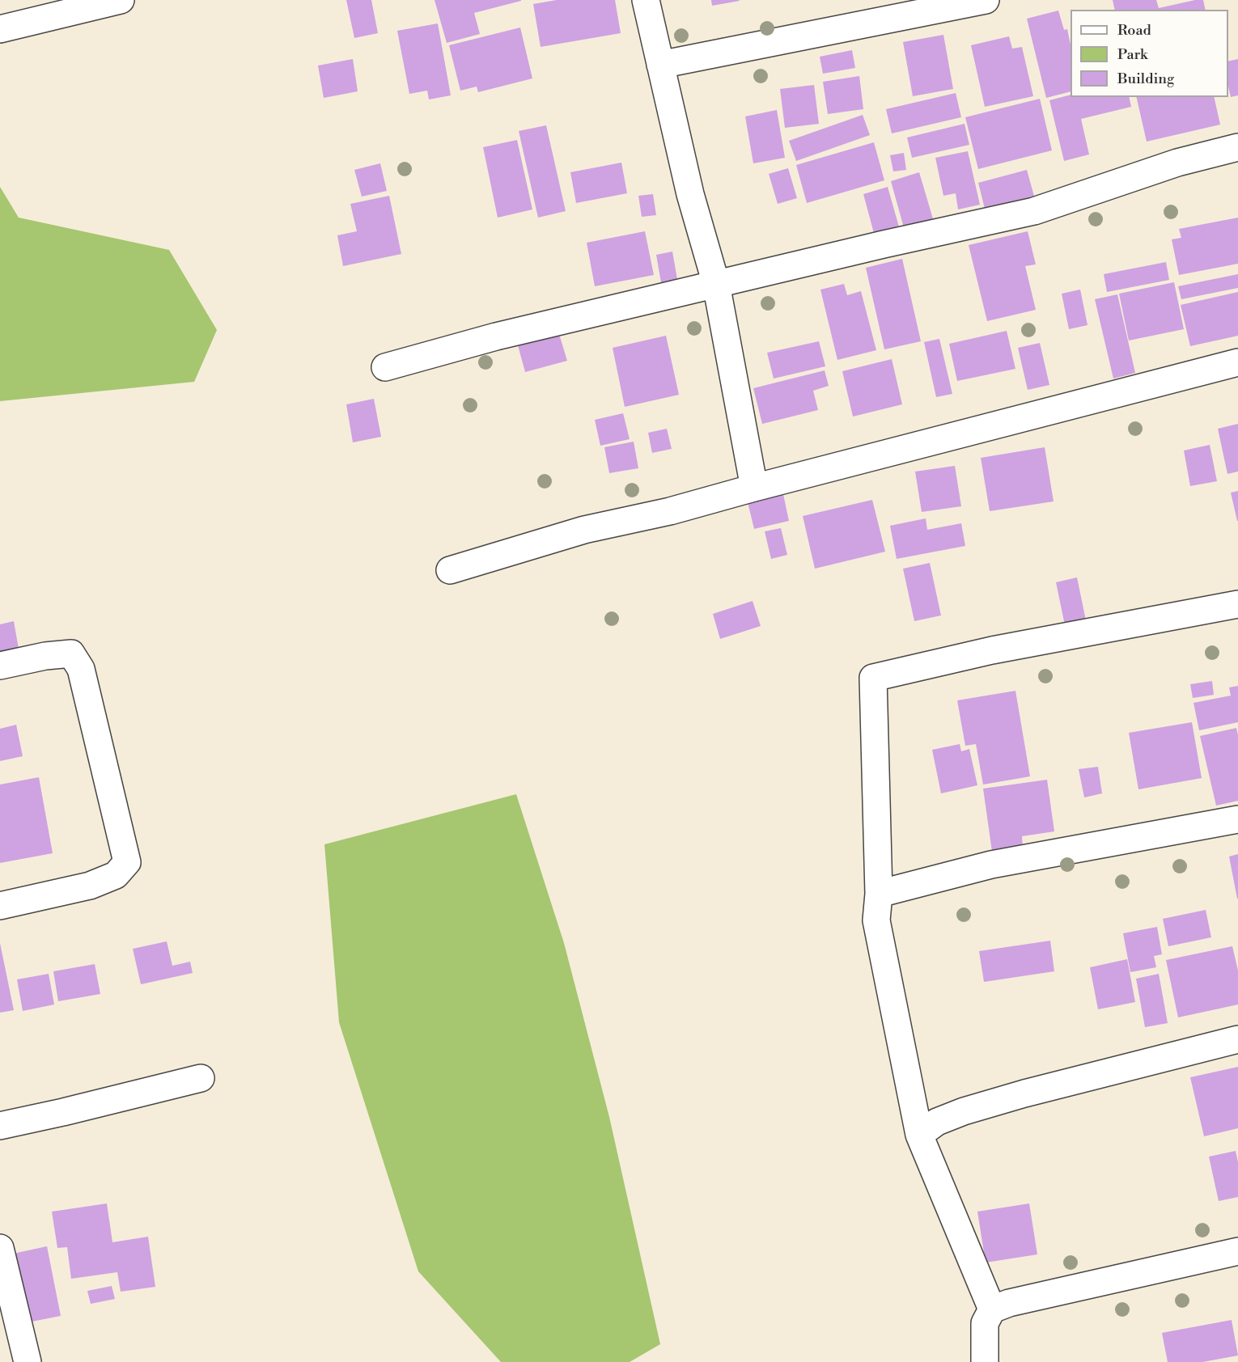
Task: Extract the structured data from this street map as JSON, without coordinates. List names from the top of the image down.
{
  "legend": ["Road", "Park", "Building"]
}
